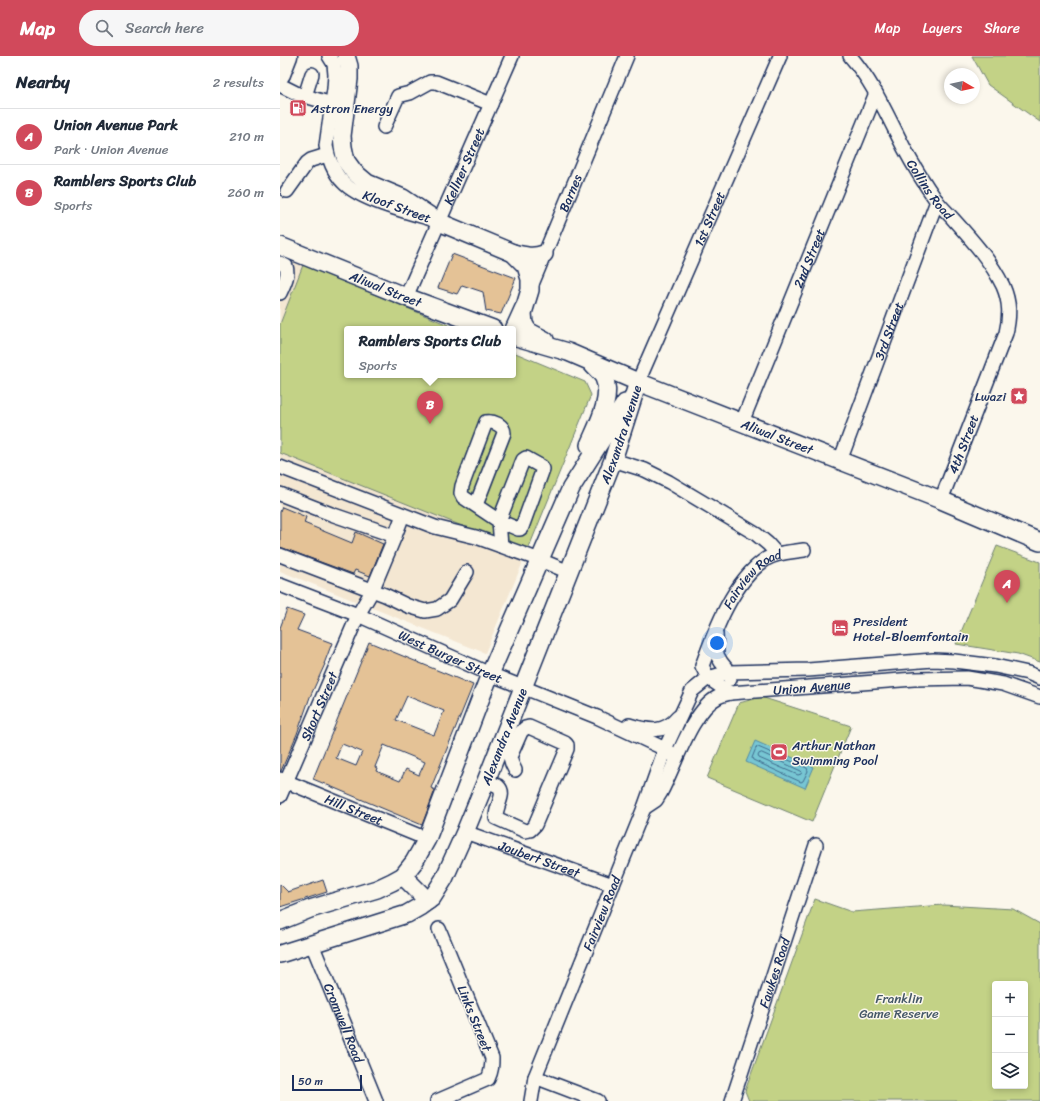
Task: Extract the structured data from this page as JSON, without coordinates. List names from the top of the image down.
{
  "streets": {
    "main road": ["Kloof Street", "Aliwal Street", "Alexandra Avenue"],
    "street": [
      "Kellner Street",
      "Collins Road",
      "Barnes",
      "1st Street",
      "2nd Street",
      "3rd Street",
      "4th Street",
      "Fairview Road",
      "West Burger Street",
      "Union Avenue",
      "Short Street",
      "Hill Street",
      "Joubert Street",
      "Fawkes Road",
      "Links Street",
      "Cromwell Road"
    ]
  },
  "crossings": [
    ["Kellner Street", "Kloof Street"],
    ["Kellner Street", "Aliwal Street"],
    ["Collins Road", "2nd Street"],
    ["Collins Road", "3rd Street"],
    ["Collins Road", "4th Street"],
    ["1st Street", "Aliwal Street"],
    ["1st Street", "Alexandra Avenue"],
    ["2nd Street", "Aliwal Street"],
    ["Aliwal Street", "3rd Street"],
    ["Aliwal Street", "Alexandra Avenue"],
    ["Aliwal Street", "4th Street"],
    ["Alexandra Avenue", "West Burger Street"],
    ["Alexandra Avenue", "Hill Street"],
    ["Alexandra Avenue", "Joubert Street"],
    ["Alexandra Avenue", "Cromwell Road"],
    ["Fairview Road", "West Burger Street"],
    ["Fairview Road", "Union Avenue"],
    ["Fairview Road", "Joubert Street"],
    ["West Burger Street", "Union Avenue"],
    ["West Burger Street", "Short Street"],
    ["Short Street", "Hill Street"]
  ],
  "parks": ["Franklin Game Reserve"],
  "places": {
    "fuel station": ["Astron Energy"],
    "place": ["Lwazi"],
    "hotel": ["President Hotel-Bloemfontain"],
    "sports": ["Arthur Nathan Swimming Pool"]
  },
  "scale_bar": "50 m",
  "north": "right",
  "page": {
    "header": "Map",
    "search": "Search here",
    "nav": ["Map", "Layers", "Share"],
    "heading": ["Nearby", "2 results"],
    "list": [
      {
        "mark": "A",
        "name": "Union Avenue Park",
        "note": "Park · Union Avenue",
        "value": "210 m"
      },
      {
        "mark": "B",
        "name": "Ramblers Sports Club",
        "note": "Sports",
        "value": "260 m"
      }
    ],
    "popup": ["Ramblers Sports Club", "Sports"],
    "pins": ["B", "A"],
    "map_buttons": ["+", "−"],
    "scale": "50 m"
  }
}
